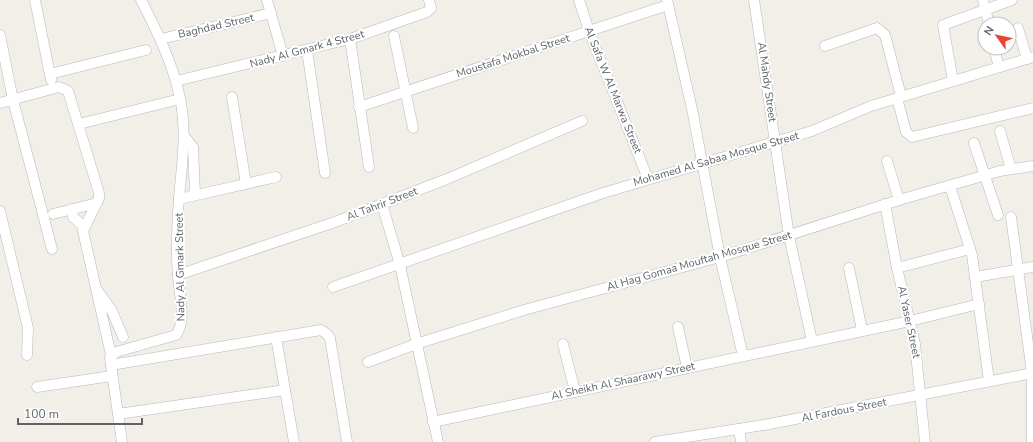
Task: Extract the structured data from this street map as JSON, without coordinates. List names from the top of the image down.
{
  "streets": {
    "street": [
      "Baghdad Street",
      "Nady Al Gmark 4 Street",
      "Moustafa Mokbal Street",
      "Al Mahdy Street",
      "Al Safa W Al Marwa Street",
      "Mohamed Al Sabaa Mosque Street",
      "Al Tahrir Street",
      "Al Hag Gomaa Mouftah Mosque Street",
      "Nady Al Gmark Street",
      "Al Yaser Street",
      "Al Sheikh Al Shaarawy Street",
      "Al Fardous Street"
    ]
  },
  "crossings": [
    ["Baghdad Street", "Nady Al Gmark Street"],
    ["Nady Al Gmark 4 Street", "Nady Al Gmark Street"],
    ["Moustafa Mokbal Street", "Al Safa W Al Marwa Street"],
    ["Al Mahdy Street", "Mohamed Al Sabaa Mosque Street"],
    ["Al Mahdy Street", "Al Hag Gomaa Mouftah Mosque Street"],
    ["Al Safa W Al Marwa Street", "Mohamed Al Sabaa Mosque Street"],
    ["Al Tahrir Street", "Nady Al Gmark Street"],
    ["Al Hag Gomaa Mouftah Mosque Street", "Al Yaser Street"],
    ["Al Yaser Street", "Al Sheikh Al Shaarawy Street"],
    ["Al Yaser Street", "Al Fardous Street"]
  ],
  "scale_bar": "100 m",
  "north": "top left"
}
